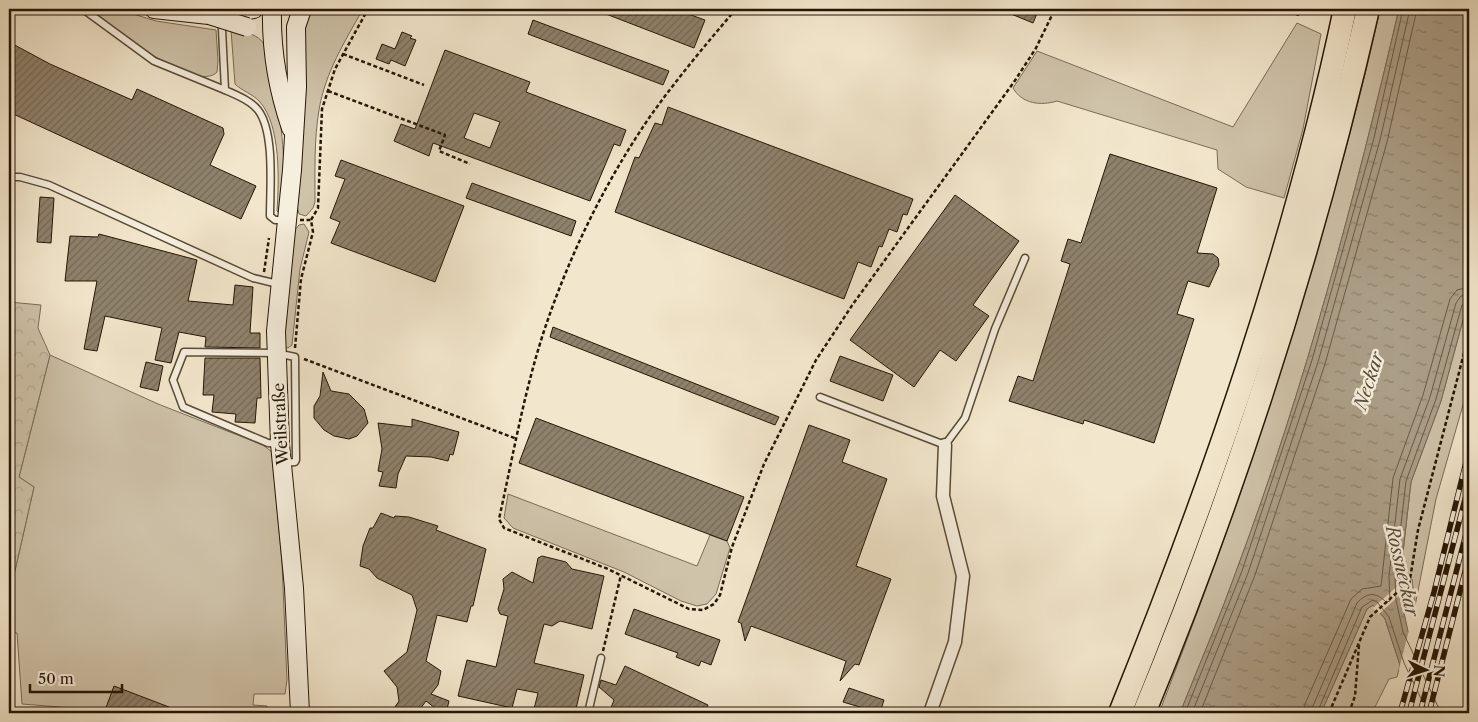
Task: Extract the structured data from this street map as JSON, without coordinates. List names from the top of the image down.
{
  "streets": {
    "street": ["Weilstraße"]
  },
  "water": ["Neckar", "Rossneckar"],
  "scale_bar": "50 m",
  "north": "right"
}
